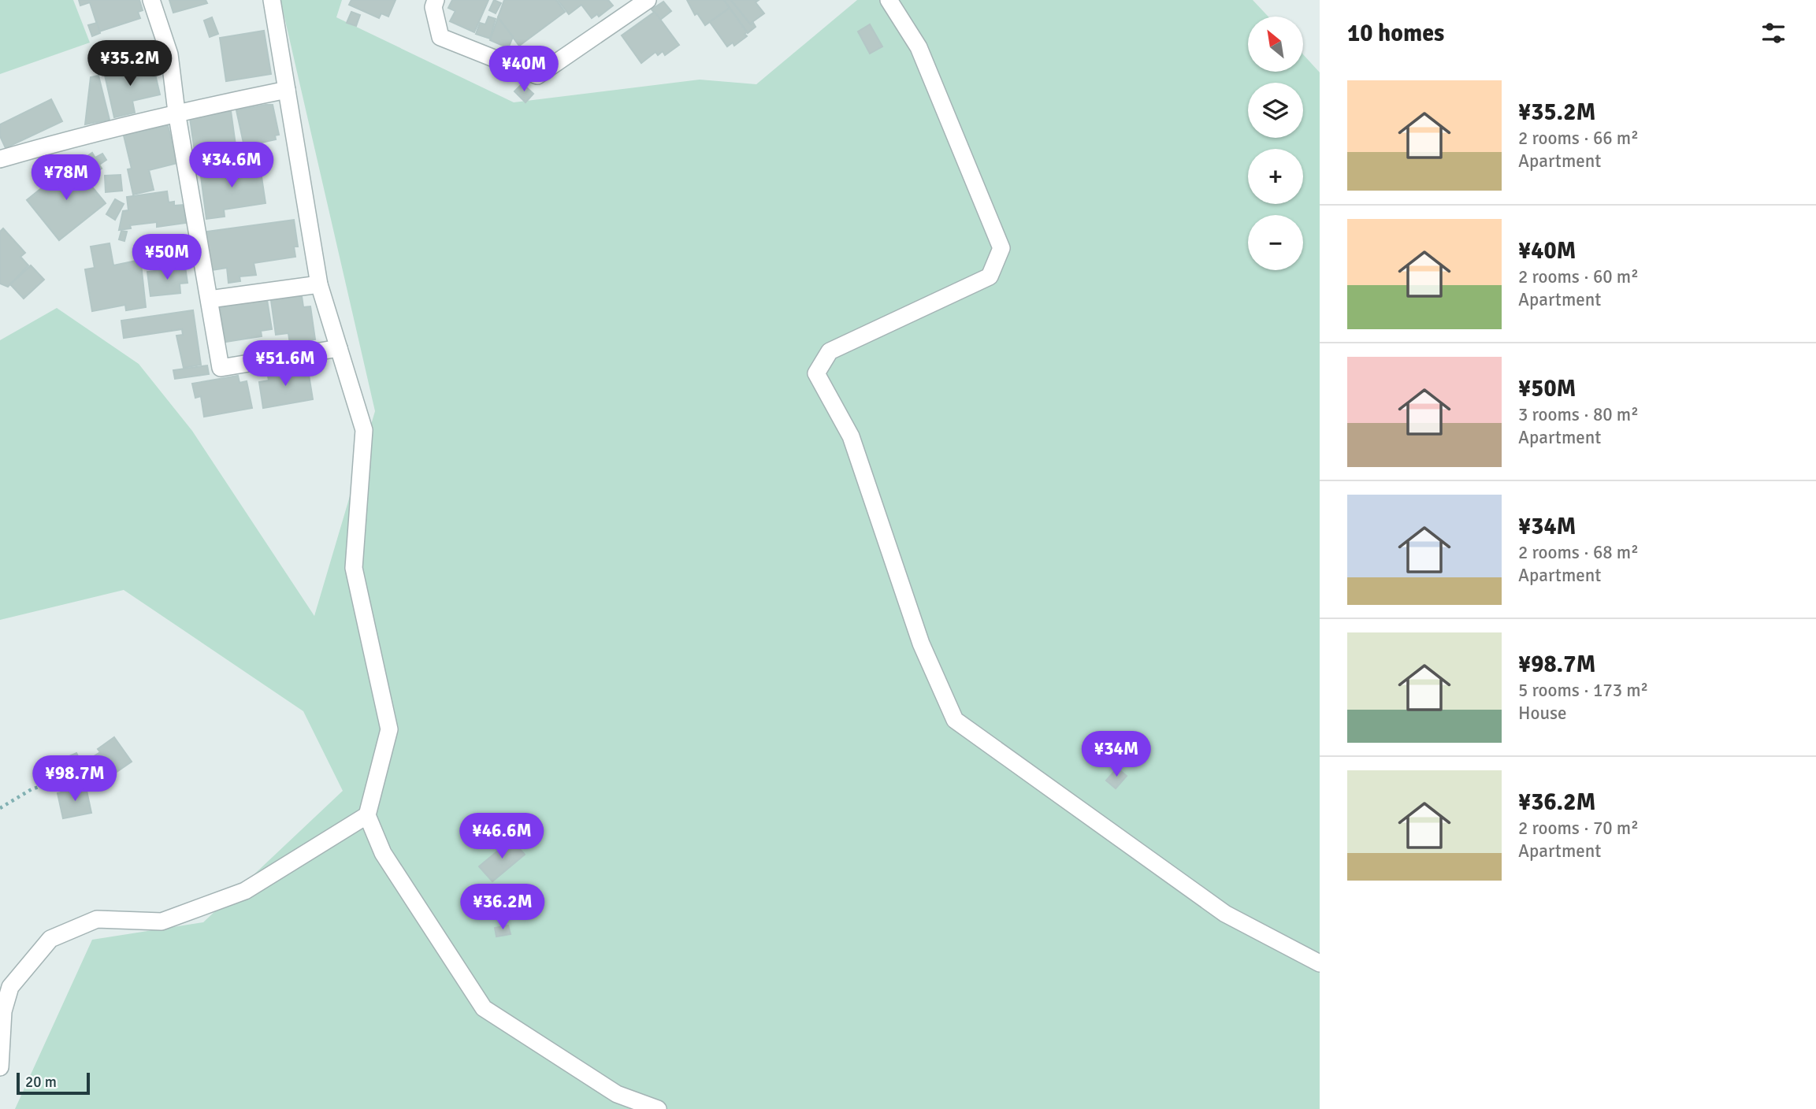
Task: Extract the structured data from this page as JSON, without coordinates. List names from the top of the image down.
{
  "scale_bar": "20 m",
  "north": "top left",
  "page": {
    "heading": "10 homes",
    "map_buttons": ["+", "−"],
    "price": [
      "¥35.2M",
      "¥40M",
      "¥34.6M",
      "¥78M",
      "¥50M",
      "¥51.6M",
      "¥34M",
      "¥98.7M",
      "¥46.6M",
      "¥36.2M"
    ],
    "list": [
      {
        "name": "¥35.2M",
        "note": "2 rooms · 66 m² · Apartment"
      },
      {
        "name": "¥40M",
        "note": "2 rooms · 60 m² · Apartment"
      },
      {
        "name": "¥50M",
        "note": "3 rooms · 80 m² · Apartment"
      },
      {
        "name": "¥34M",
        "note": "2 rooms · 68 m² · Apartment"
      },
      {
        "name": "¥98.7M",
        "note": "5 rooms · 173 m² · House"
      },
      {
        "name": "¥36.2M",
        "note": "2 rooms · 70 m² · Apartment"
      }
    ],
    "scale": "20 m"
  }
}
